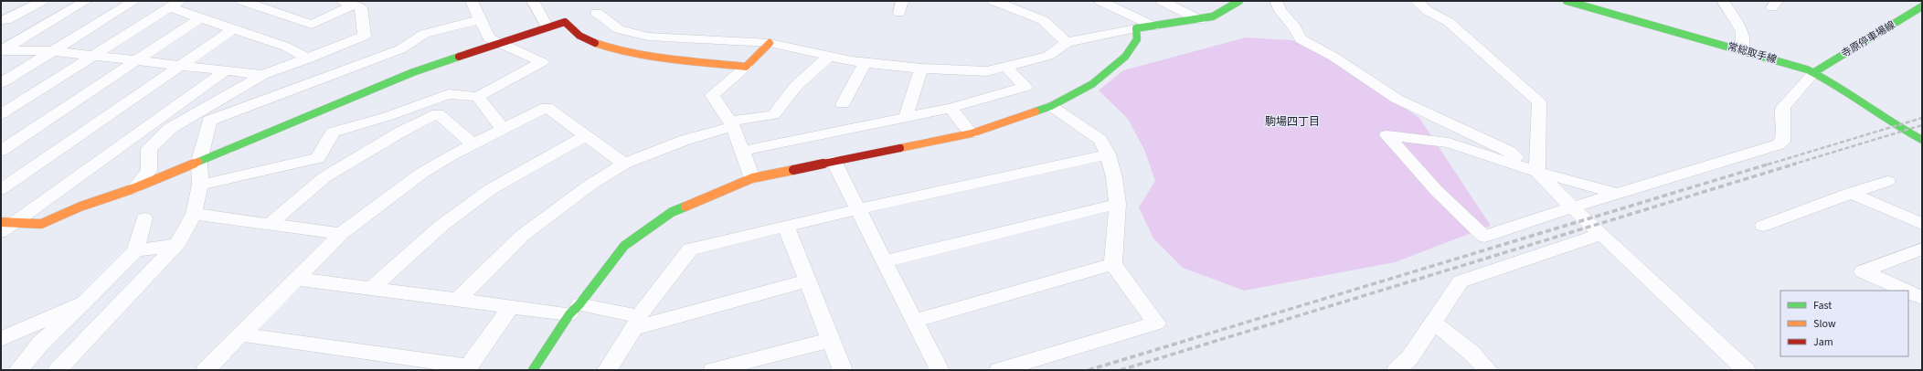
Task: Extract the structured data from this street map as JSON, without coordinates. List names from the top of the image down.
{
  "streets": {
    "street": ["寺原停車場線", "常総取手線"]
  },
  "crossings": [
    ["寺原停車場線", "常総取手線"]
  ],
  "districts": ["駒場四丁目"],
  "legend": ["Fast", "Slow", "Jam"]
}
